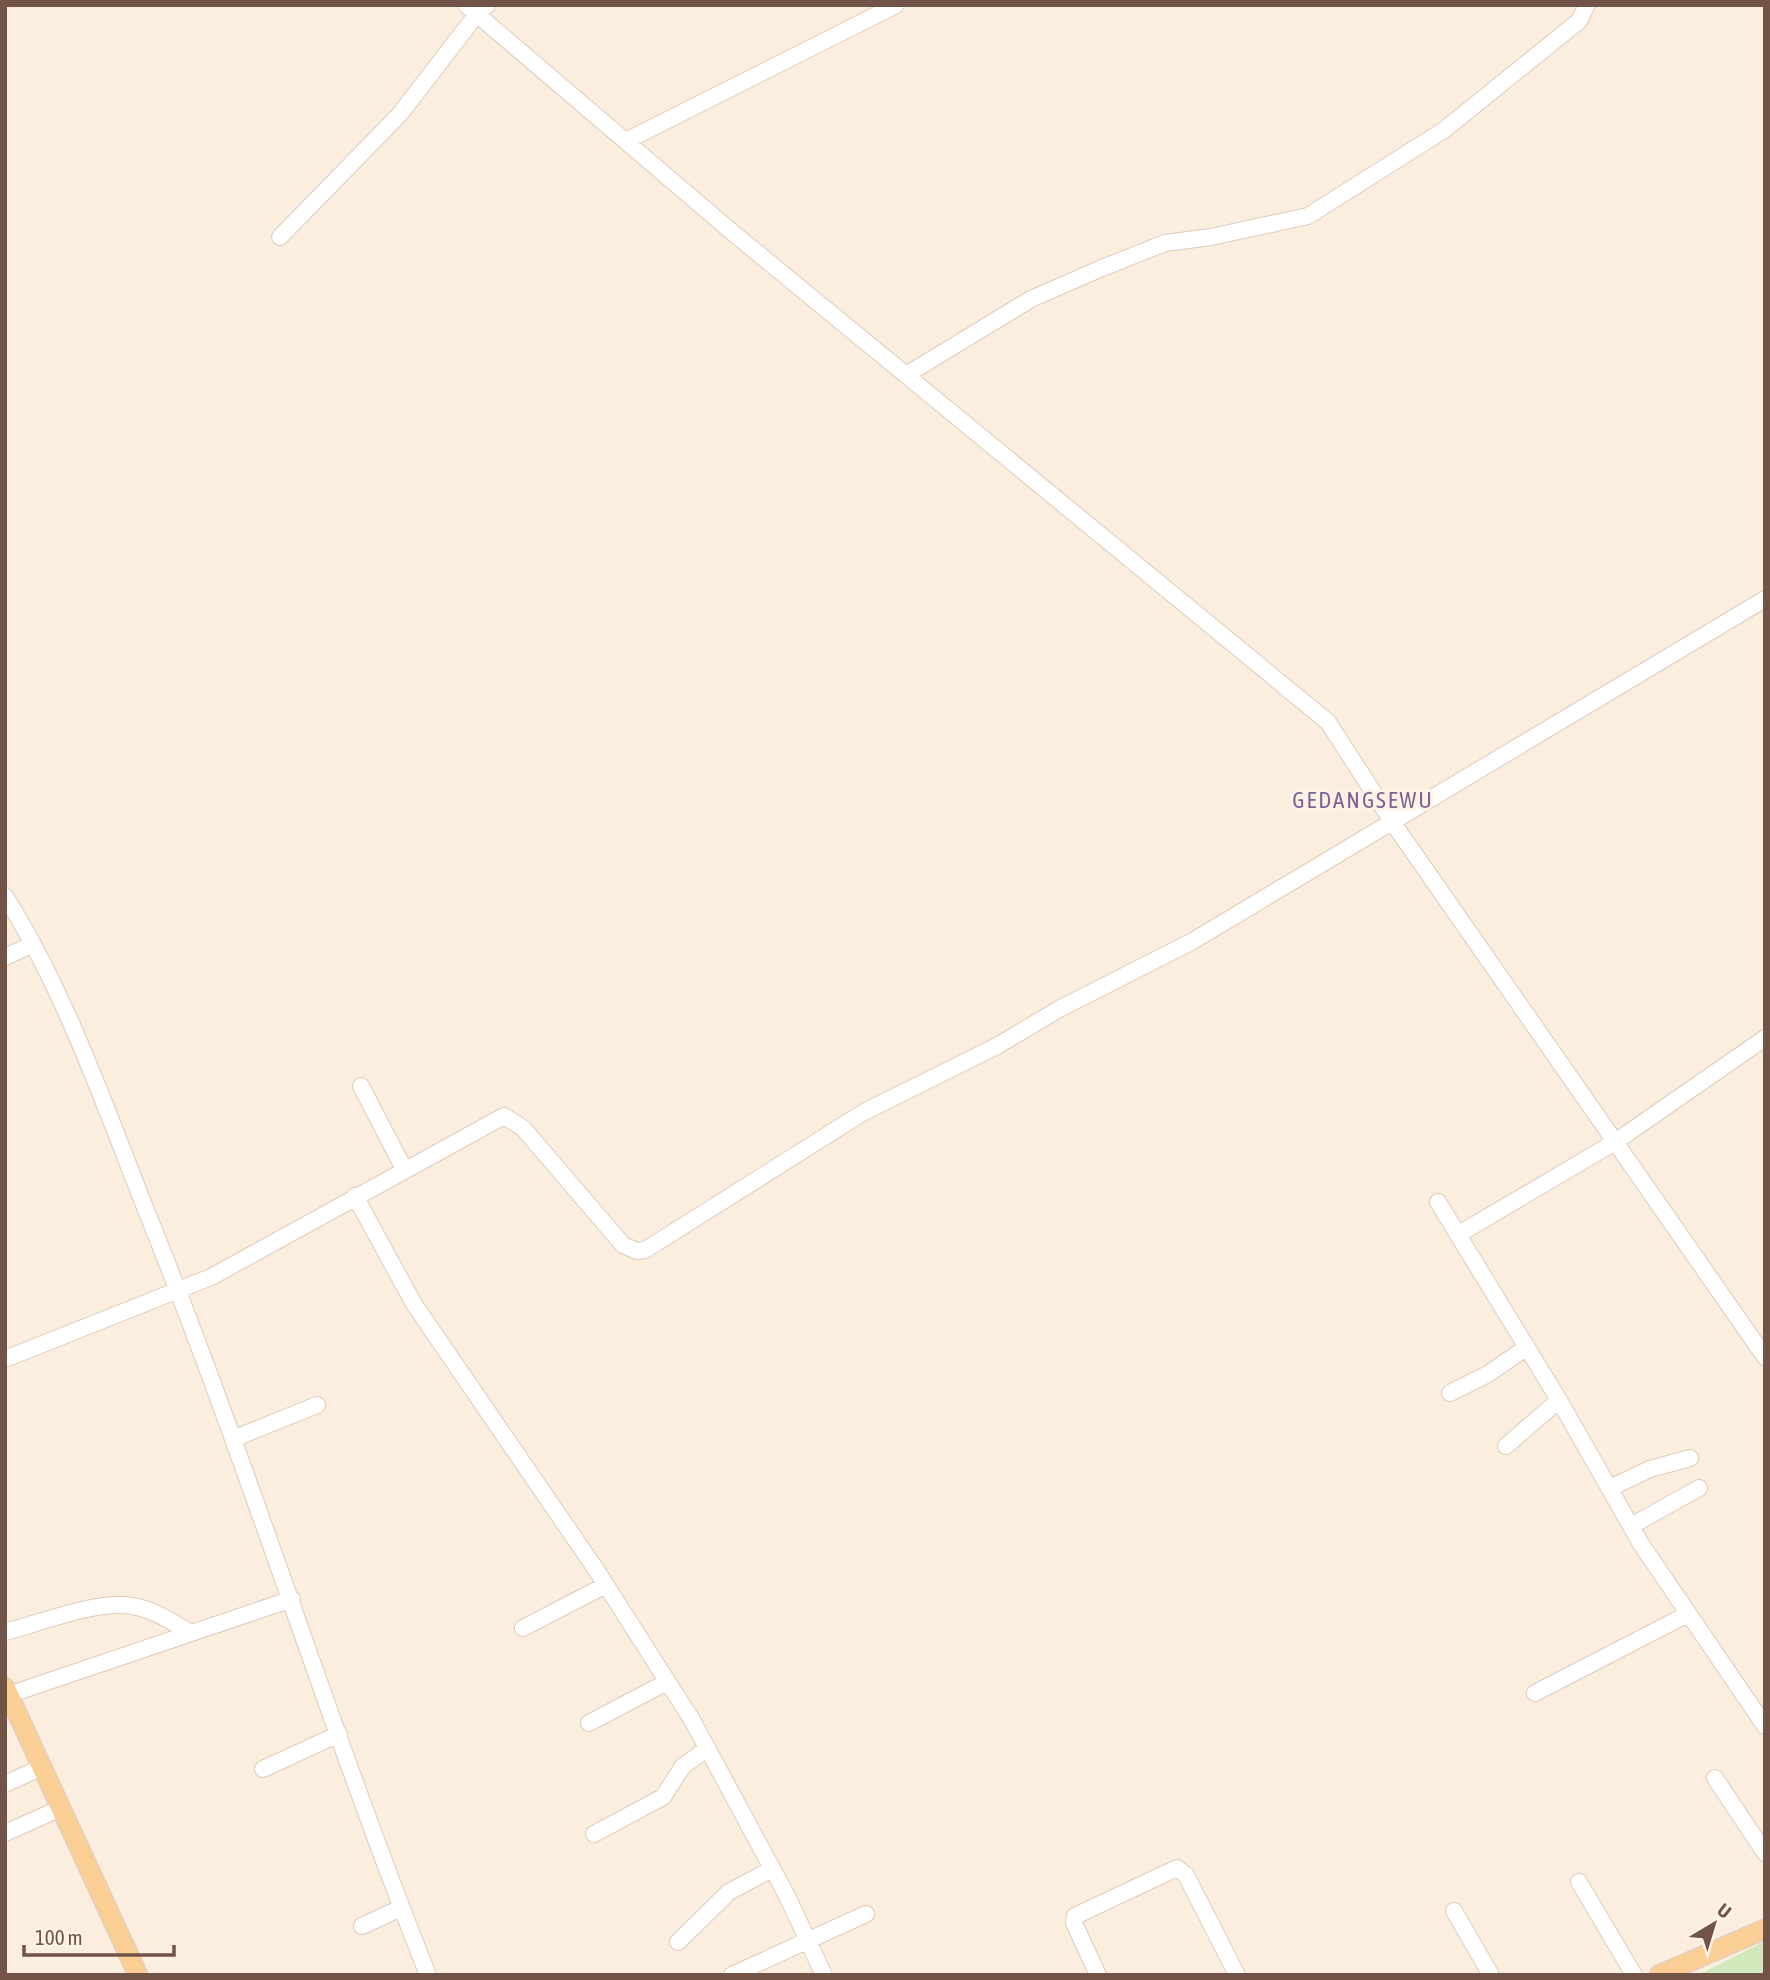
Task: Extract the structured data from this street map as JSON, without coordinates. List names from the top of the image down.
{
  "districts": ["GEDANGSEWU"],
  "scale_bar": "100 m",
  "north": "top right"
}
